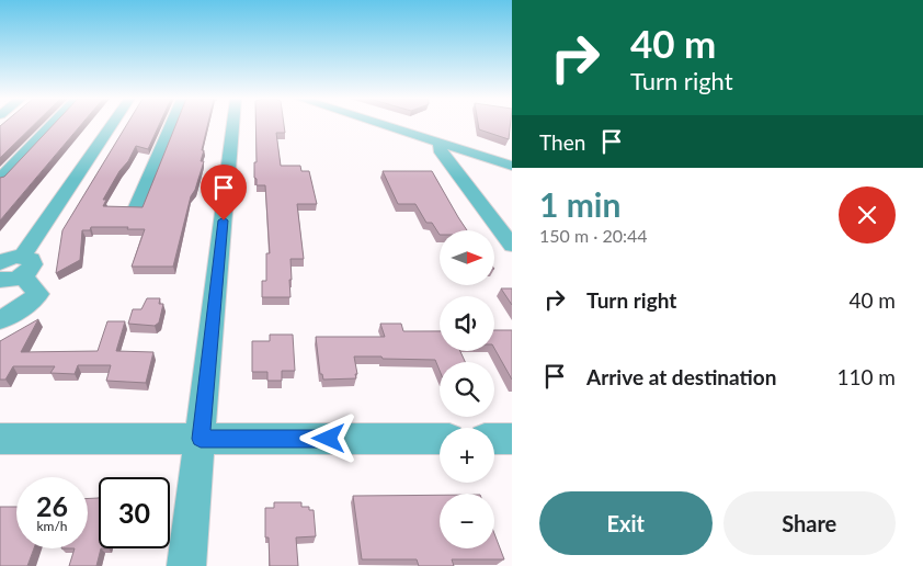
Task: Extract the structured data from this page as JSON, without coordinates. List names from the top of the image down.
{
  "north": "right",
  "page": {
    "turn": ["40 m", "Turn right"],
    "then": "Then",
    "heading": ["1 min", "150 m · 20:44"],
    "map_buttons": ["+", "−"],
    "list": [
      {
        "name": "Turn right",
        "value": "40 m"
      },
      {
        "name": "Arrive at destination",
        "value": "110 m"
      }
    ],
    "speed": "26 km/h",
    "limit": "30",
    "buttons": ["Exit", "Share"]
  }
}
